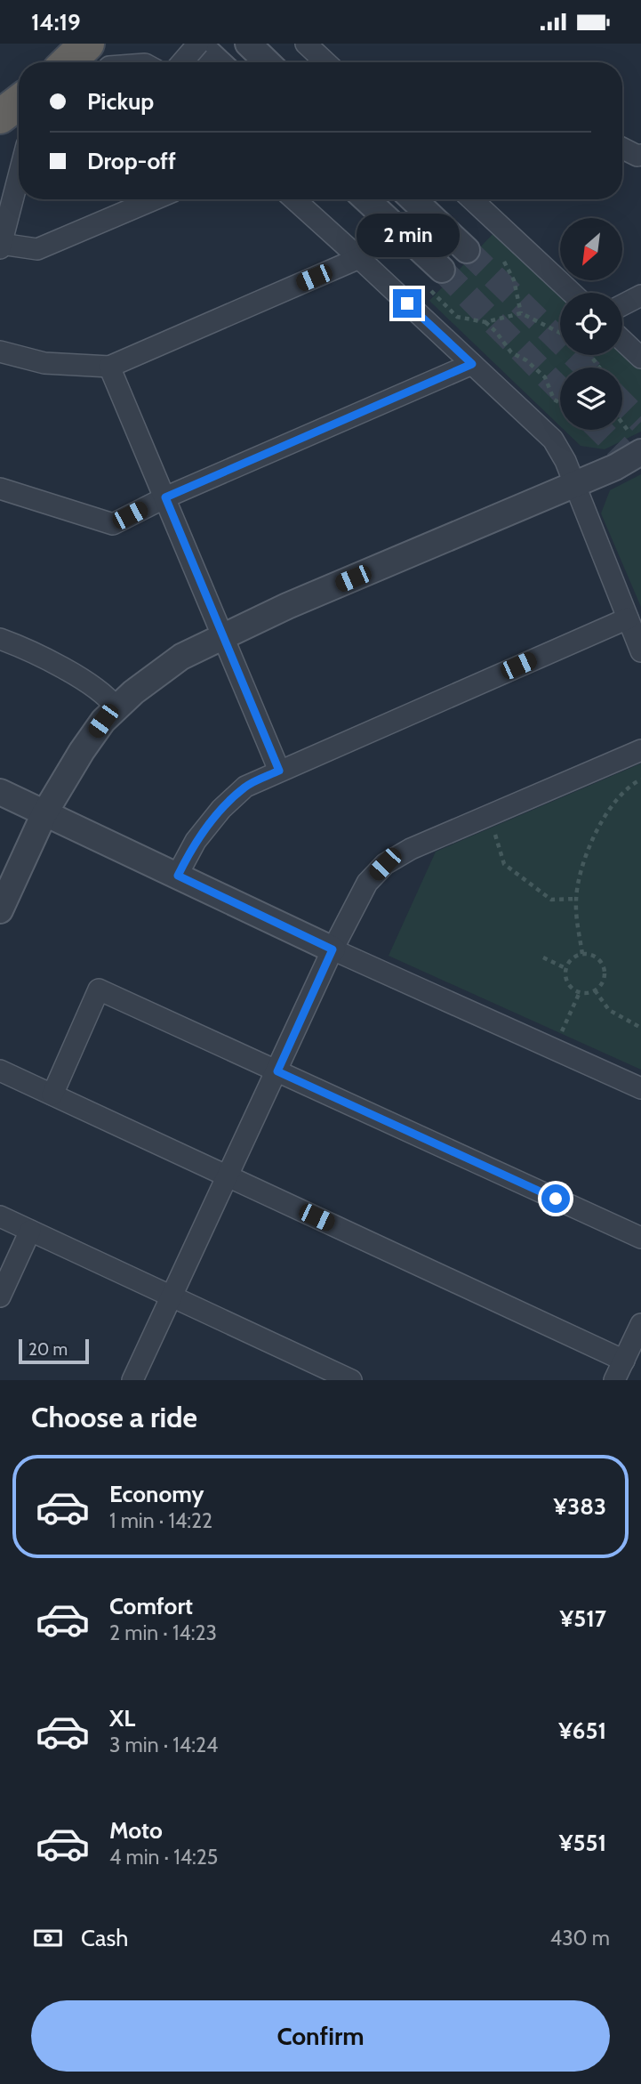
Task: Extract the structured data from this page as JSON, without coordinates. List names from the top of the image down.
{
  "scale_bar": "20 m",
  "north": "bottom left",
  "page": {
    "status": "14:19",
    "banner": ["Pickup", "Drop-off"],
    "bubble": "2 min",
    "scale": "20 m",
    "heading": "Choose a ride",
    "list": [
      {
        "name": "Economy",
        "note": "1 min · 14:22",
        "value": "¥383"
      },
      {
        "name": "Comfort",
        "note": "2 min · 14:23",
        "value": "¥517"
      },
      {
        "name": "XL",
        "note": "3 min · 14:24",
        "value": "¥651"
      },
      {
        "name": "Moto",
        "note": "4 min · 14:25",
        "value": "¥551"
      }
    ],
    "pay": ["Cash", "430 m"],
    "buttons": "Confirm"
  }
}
